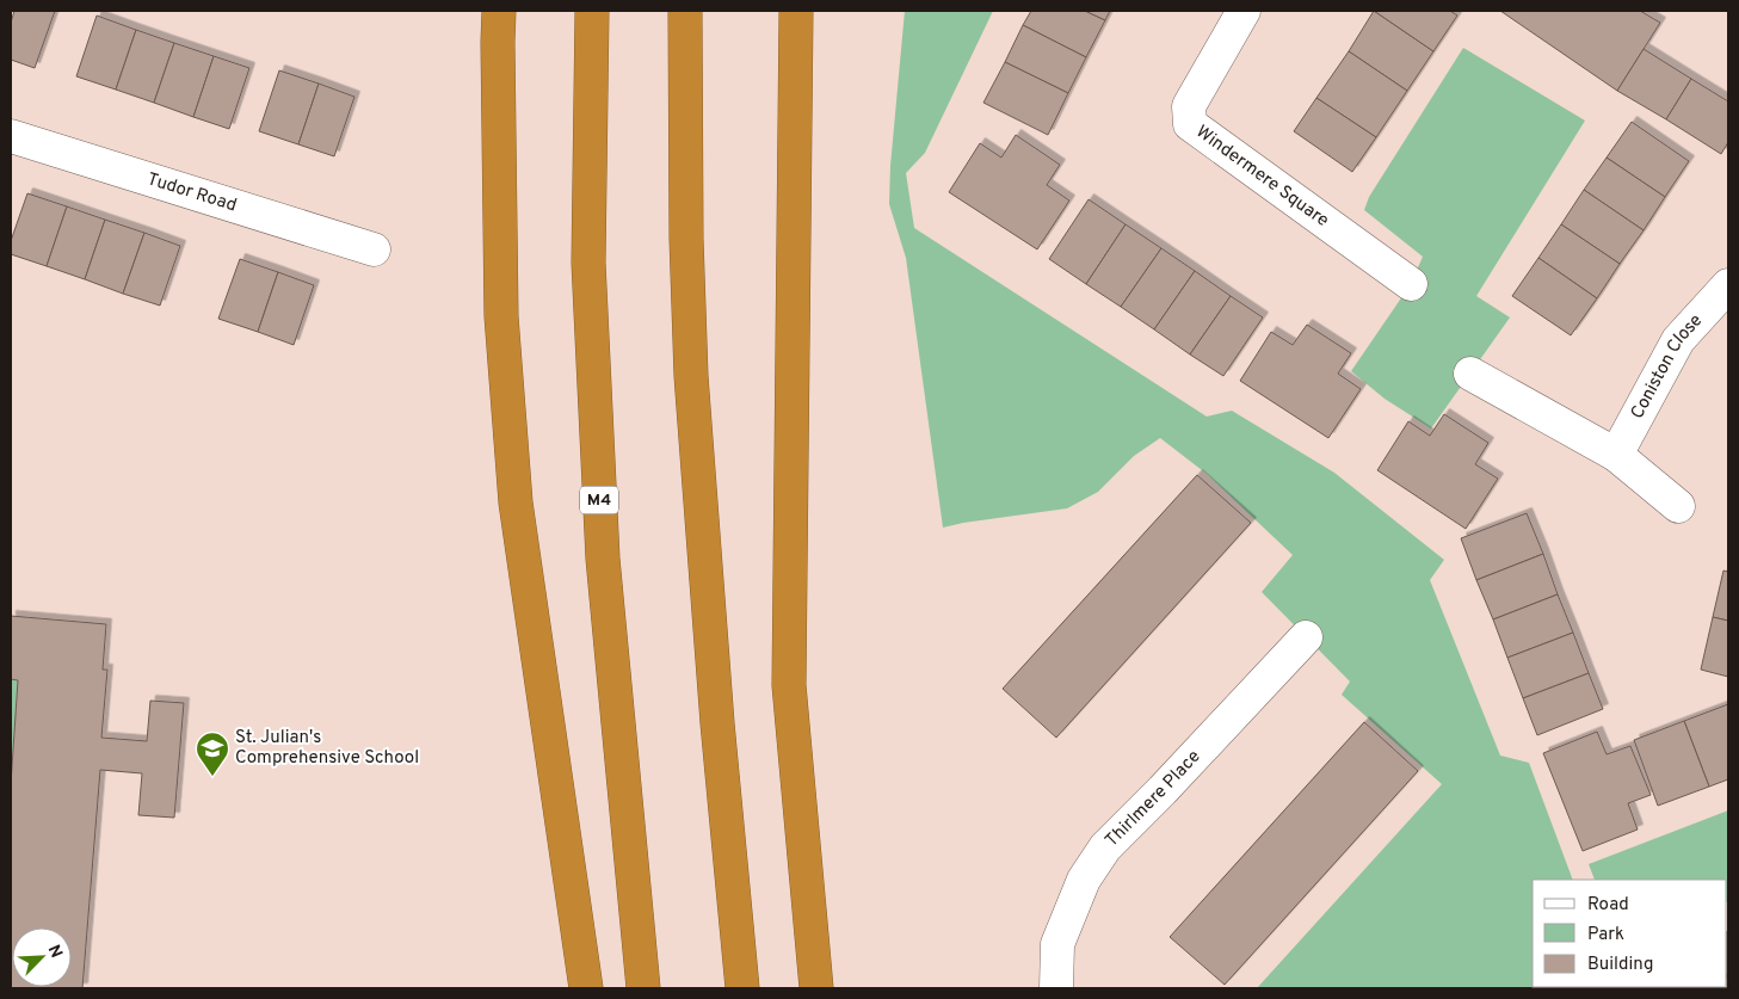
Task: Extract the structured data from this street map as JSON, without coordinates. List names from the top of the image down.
{
  "streets": {
    "highway": ["M4"],
    "street": [
      "Windermere Square",
      "Tudor Road",
      "Coniston Close",
      "Thirlmere Place"
    ]
  },
  "places": {
    "school or university": ["St. Julian's Comprehensive School"]
  },
  "legend": ["Road", "Park", "Building"],
  "north": "top right"
}
